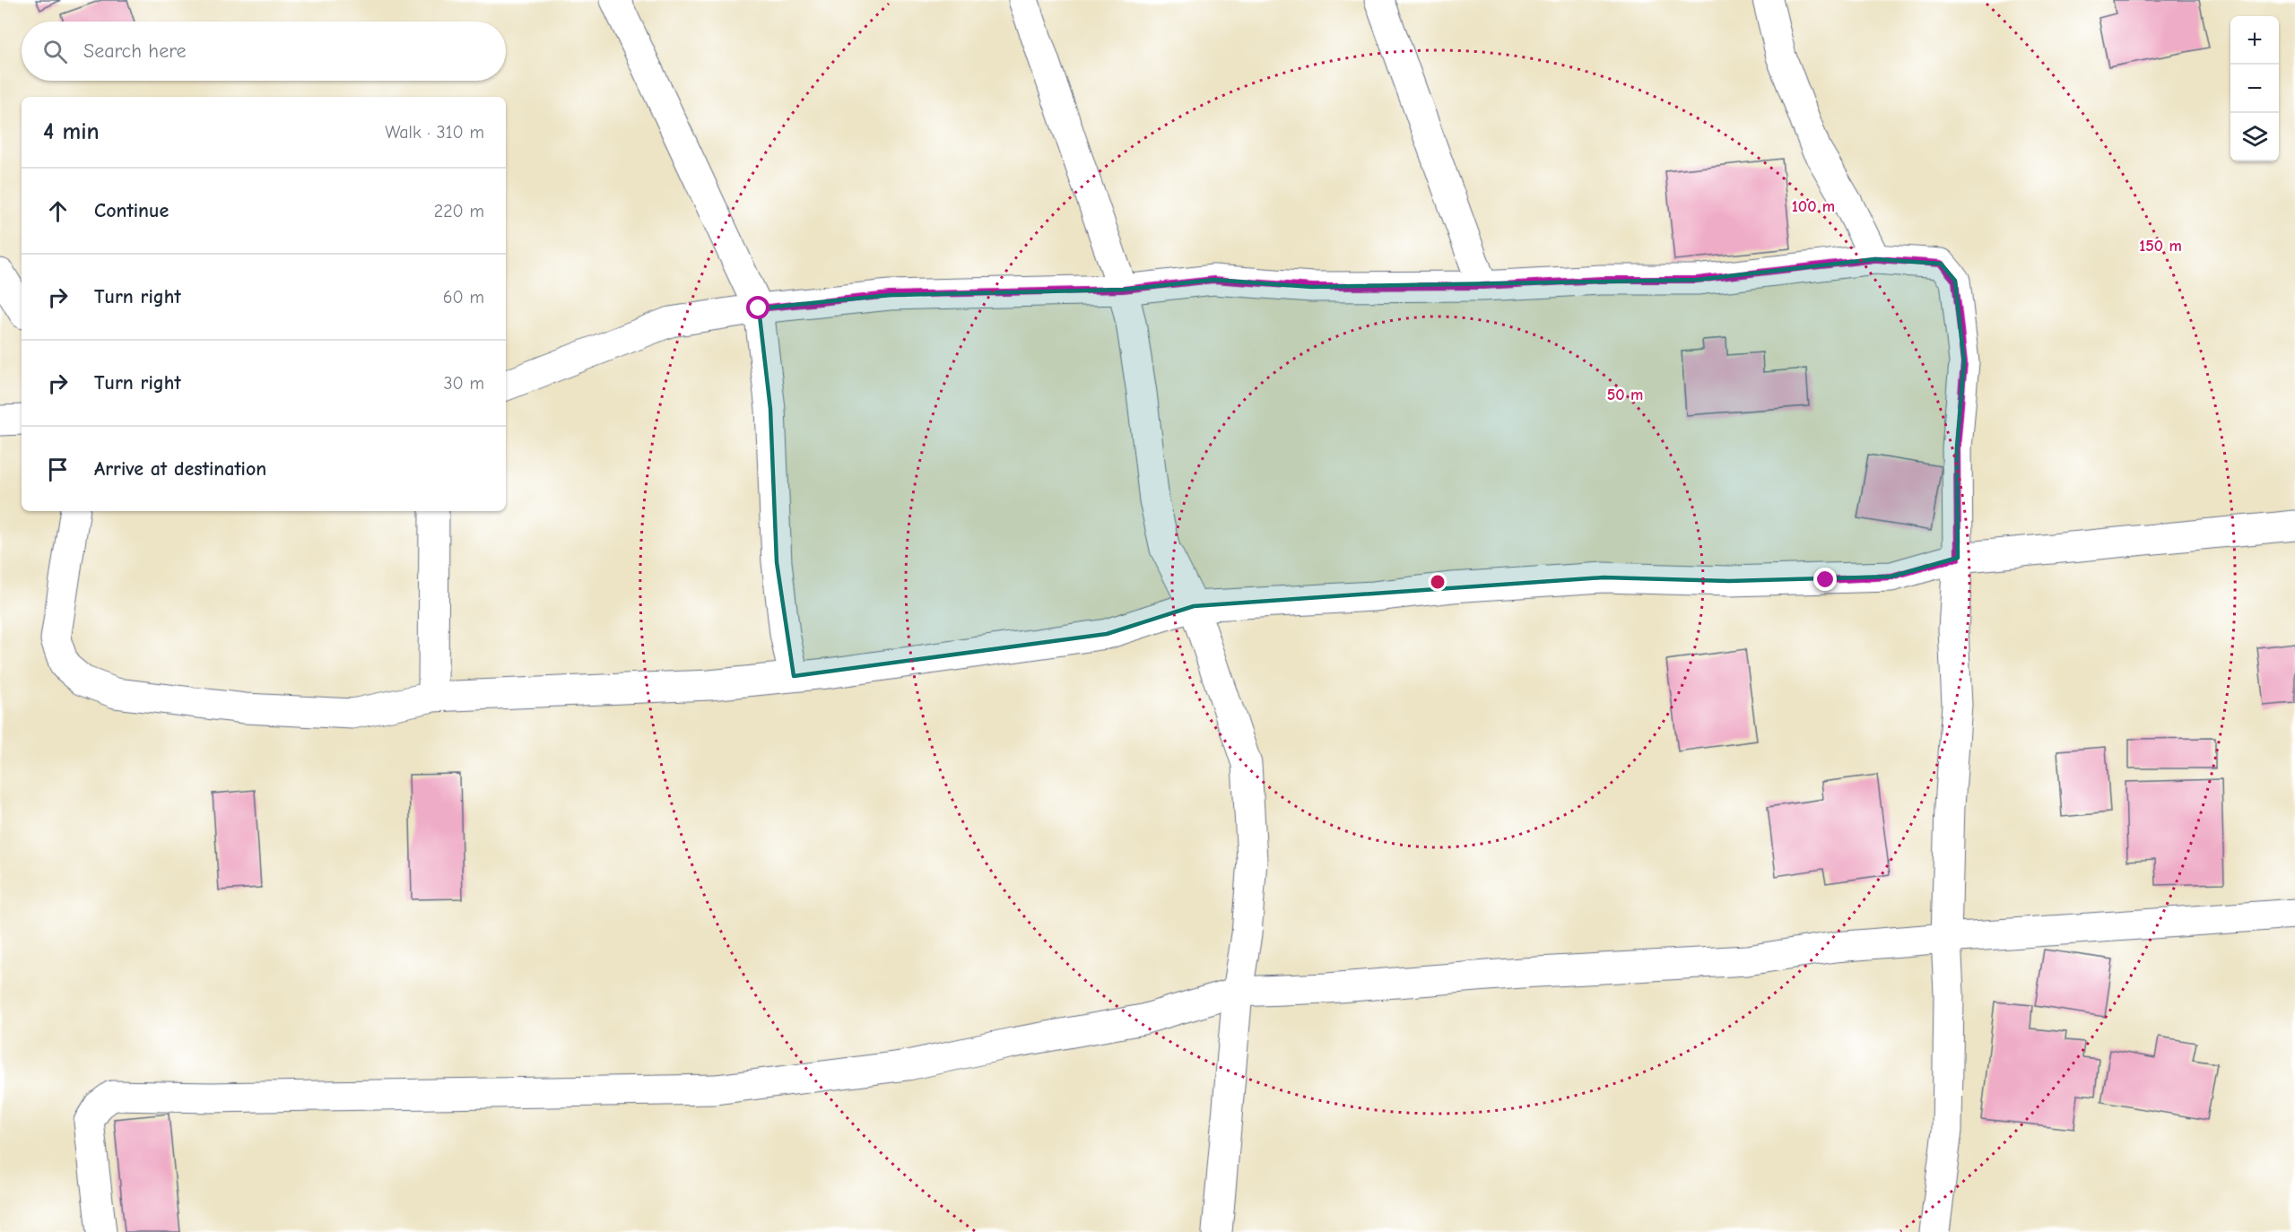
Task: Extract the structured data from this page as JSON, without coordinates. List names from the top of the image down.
{
  "page": {
    "map_buttons": ["+", "−"],
    "search": "Search here",
    "heading": ["4 min", "Walk · 310 m"],
    "list": [
      ["Continue", "220 m"],
      ["Turn right", "60 m"],
      ["Turn right", "30 m"],
      "Arrive at destination"
    ]
  },
  "rings": ["100 m", "150 m", "50 m"]
}
